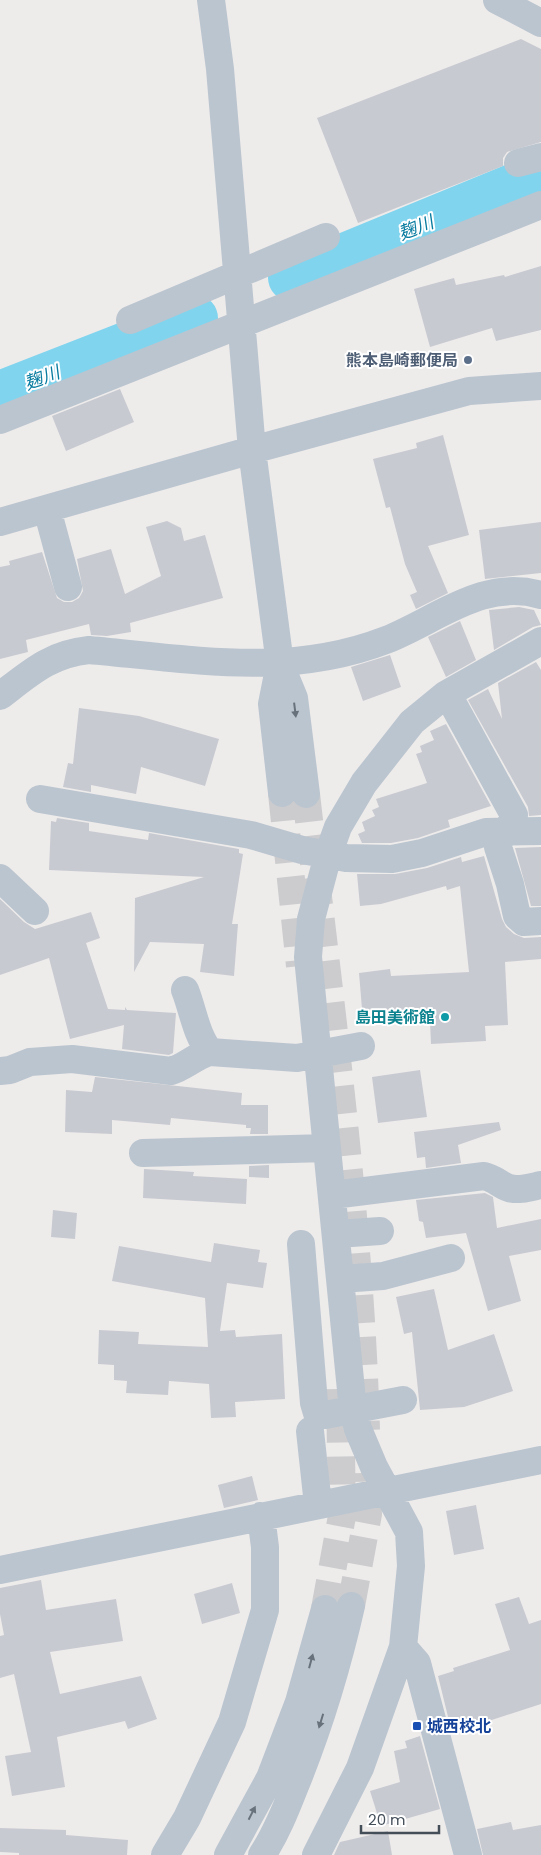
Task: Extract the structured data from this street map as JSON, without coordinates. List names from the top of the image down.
{
  "water": ["麹川"],
  "places": {
    "other": ["熊本島崎郵便局", "島田美術館"],
    "transit": ["城西校北"]
  },
  "scale_bar": "20 m"
}
